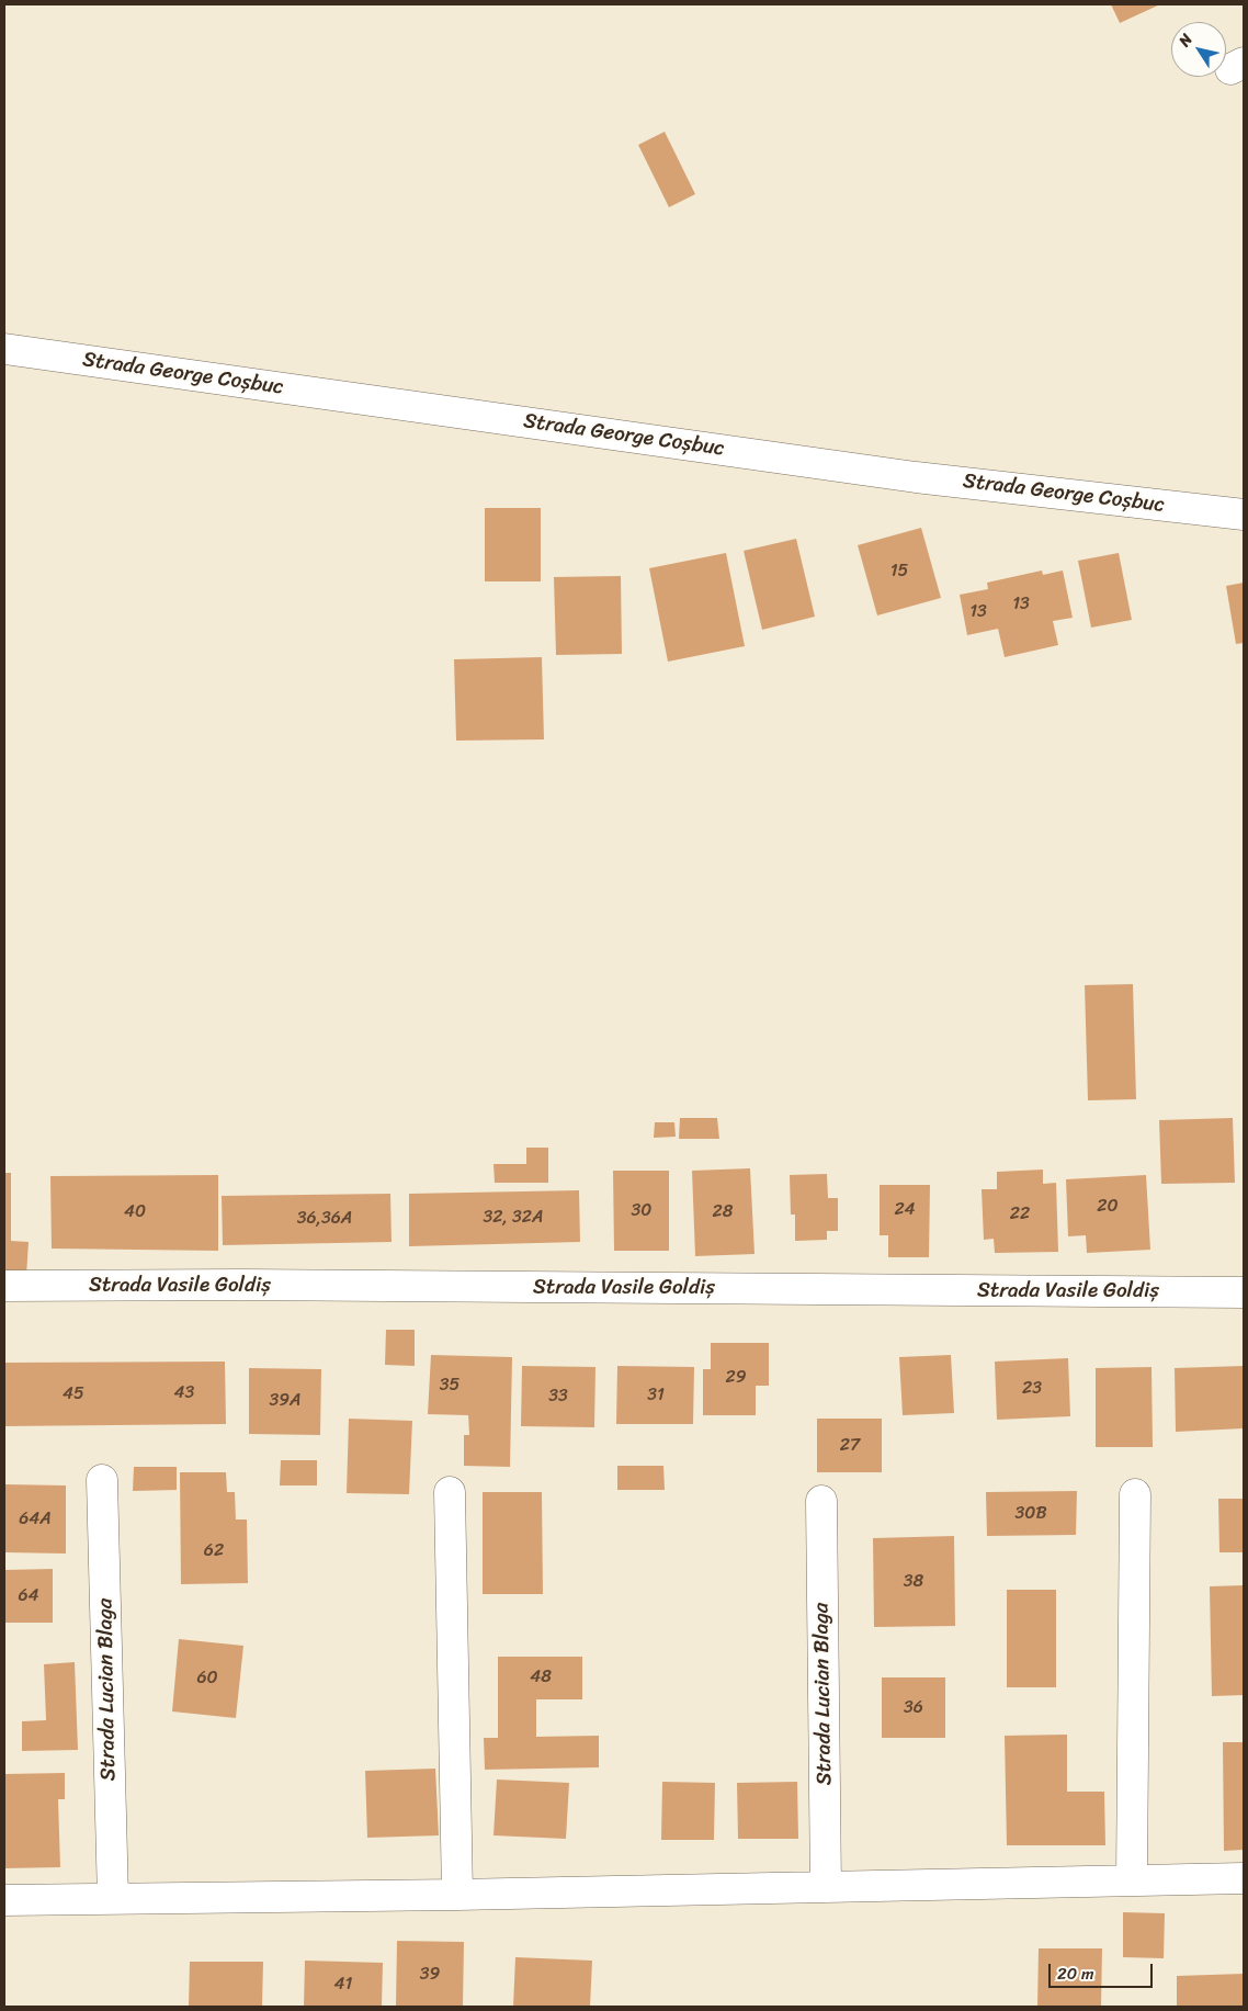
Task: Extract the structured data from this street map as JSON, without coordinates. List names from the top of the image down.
{
  "streets": {
    "street": ["Strada George Coșbuc", "Strada Vasile Goldiș", "Strada Lucian Blaga"]
  },
  "house_numbers": [
    "15",
    "13",
    "13",
    "20",
    "24",
    "30",
    "40",
    "28",
    "22",
    "32, 32A",
    "36,36A",
    "29",
    "35",
    "23",
    "43",
    "45",
    "31",
    "33",
    "39A",
    "27",
    "30B",
    "64A",
    "62",
    "38",
    "64",
    "48",
    "60",
    "36",
    "39",
    "41"
  ],
  "scale_bar": "20 m",
  "north": "top left"
}
